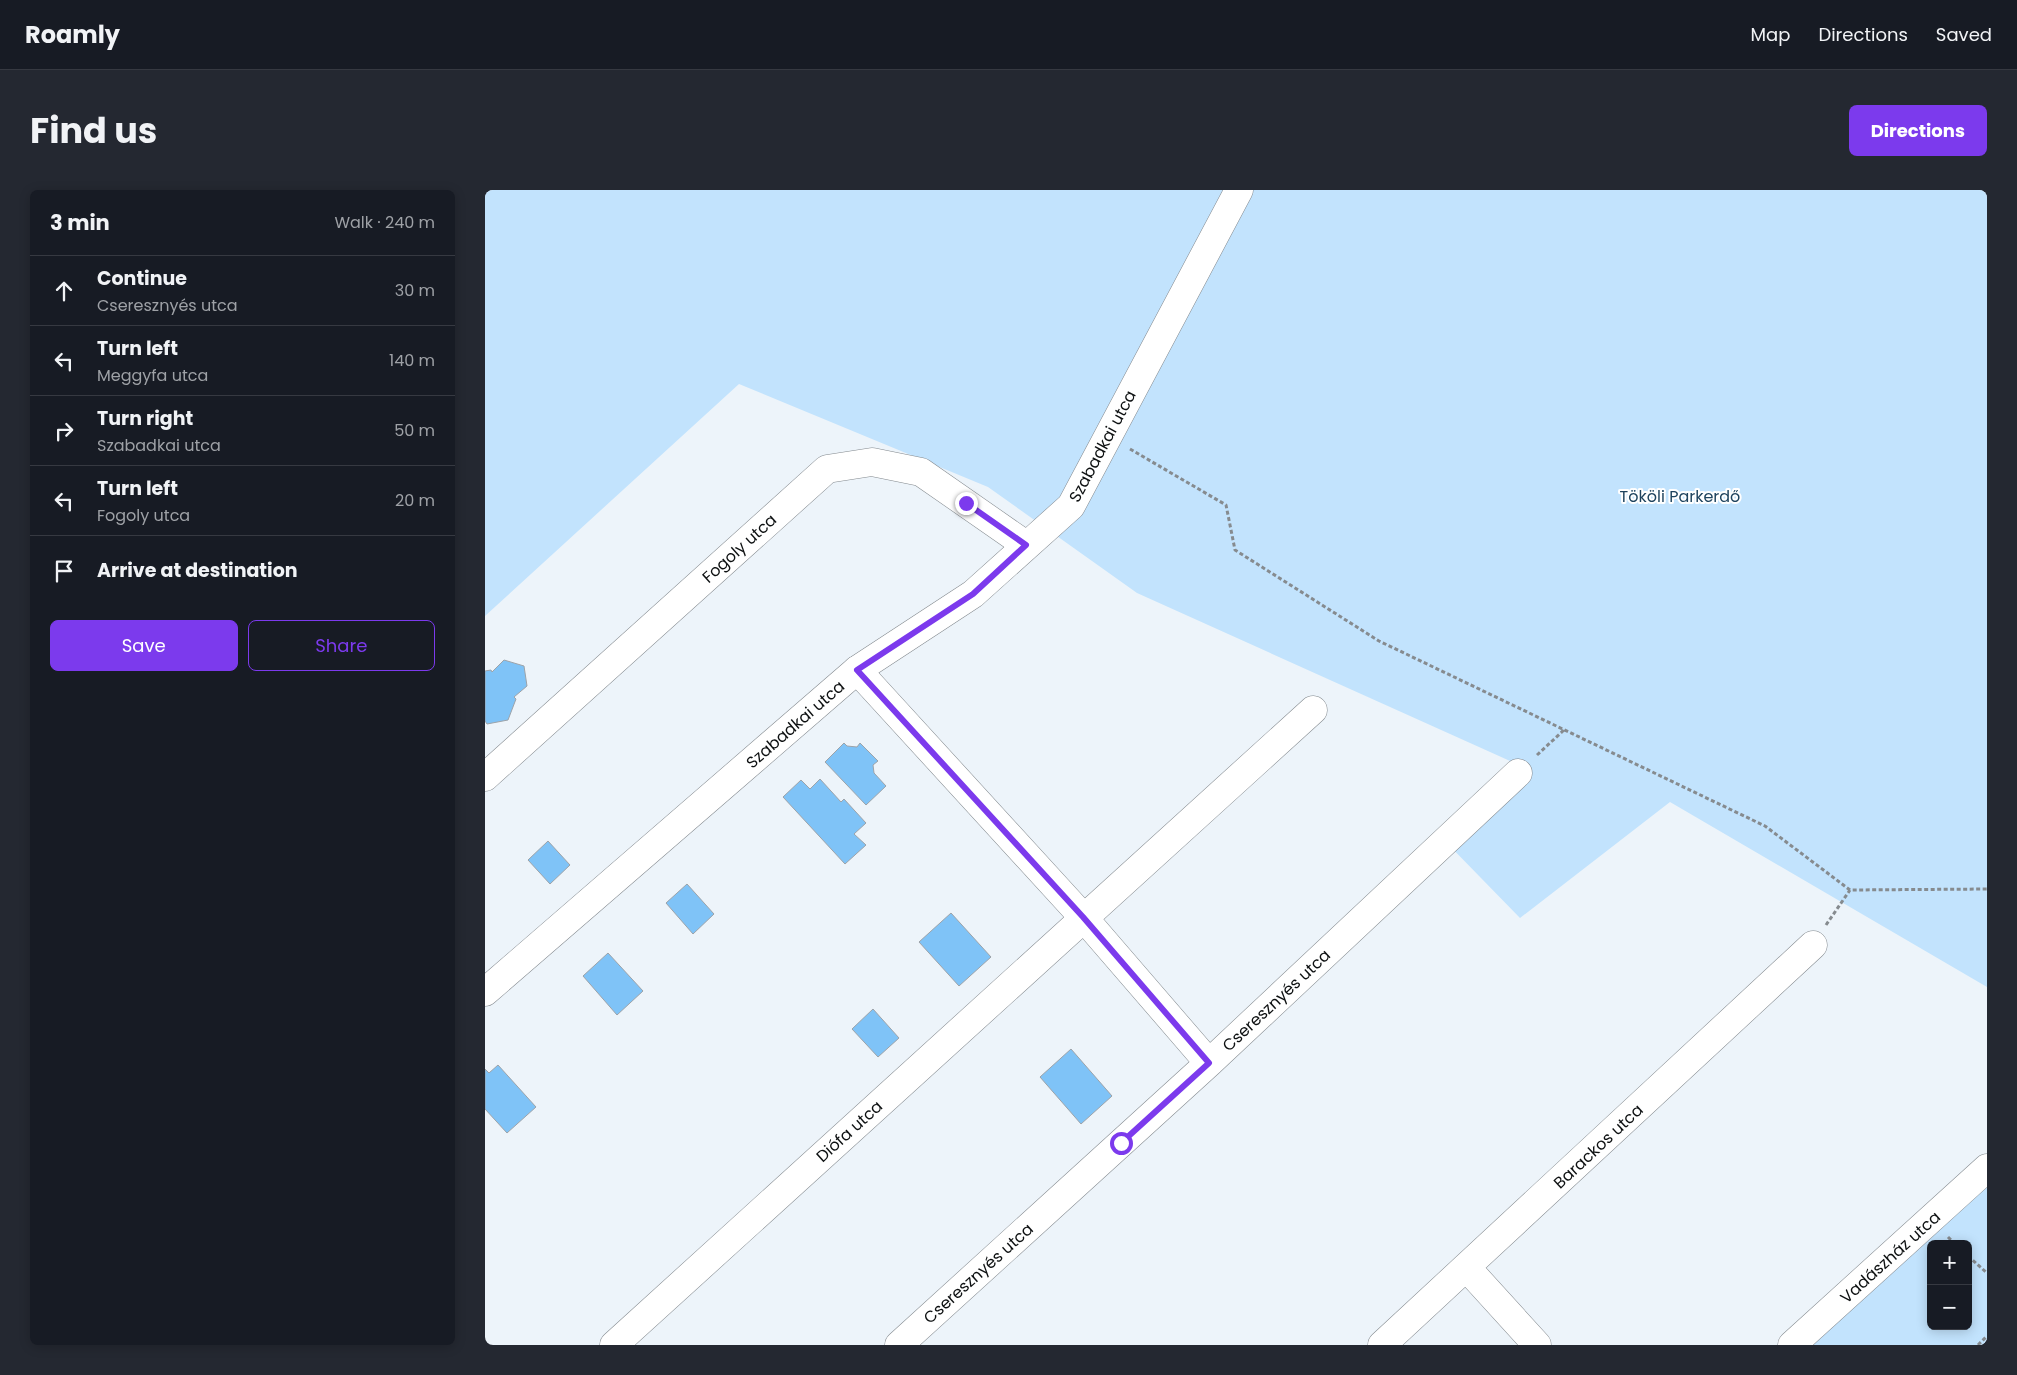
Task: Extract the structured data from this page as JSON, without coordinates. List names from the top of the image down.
{
  "streets": {
    "street": [
      "Szabadkai utca",
      "Fogoly utca",
      "Cseresznyés utca",
      "Diófa utca",
      "Barackos utca",
      "Vadászház utca"
    ]
  },
  "crossings": [
    ["Szabadkai utca", "Fogoly utca"]
  ],
  "parks": ["Tököli Parkerdő"],
  "page": {
    "header": "Roamly",
    "nav": ["Map", "Directions", "Saved"],
    "title": "Find us",
    "buttons": [
      "Directions",
      ["Save", "Share"]
    ],
    "heading": ["3 min", "Walk · 240 m"],
    "list": [
      ["Continue", "Cseresznyés utca", "30 m"],
      ["Turn left", "Meggyfa utca", "140 m"],
      ["Turn right", "Szabadkai utca", "50 m"],
      ["Turn left", "Fogoly utca", "20 m"],
      "Arrive at destination"
    ],
    "map_buttons": ["+", "−"]
  }
}
